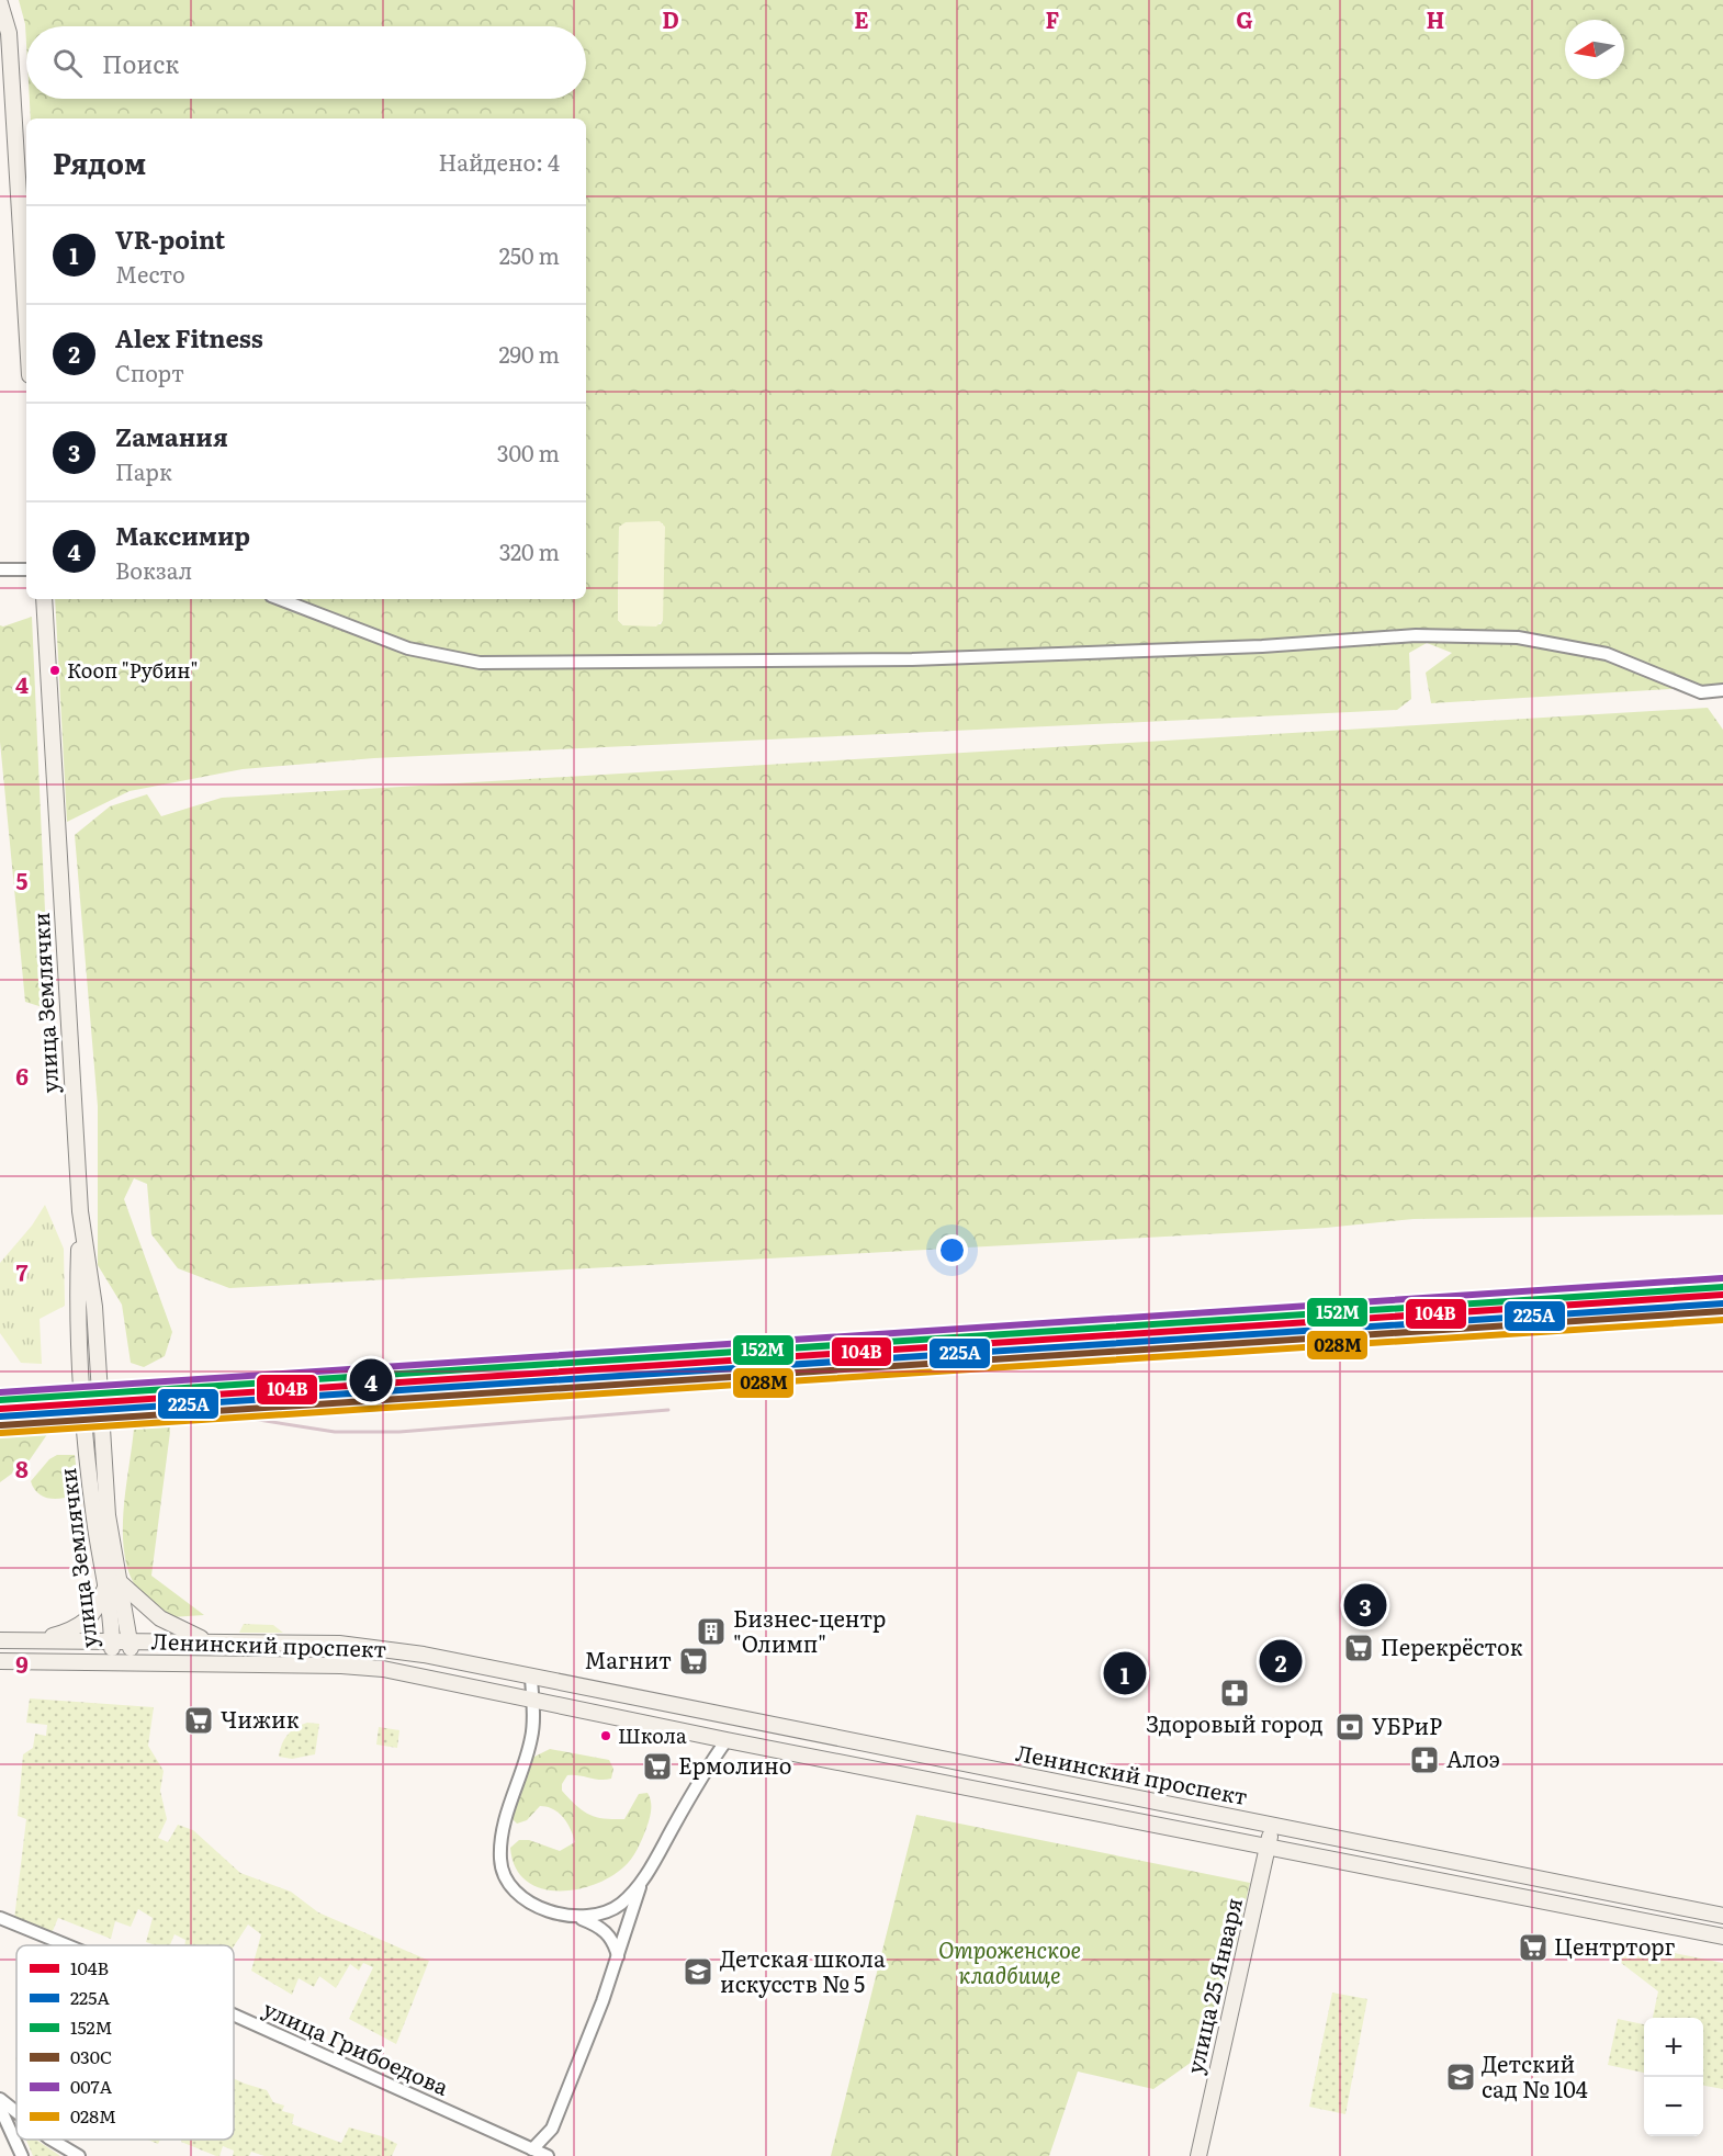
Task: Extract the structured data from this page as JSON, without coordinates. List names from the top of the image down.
{
  "streets": {
    "main road": ["улица Землячки", "Ленинский проспект", "улица 25 Января"],
    "street": ["улица Грибоедова"]
  },
  "crossings": [
    ["улица Землячки", "Ленинский проспект"],
    ["Ленинский проспект", "улица 25 Января"]
  ],
  "parks": ["Отроженское кладбище"],
  "places": {
    "other": ["Кооп \"Рубин\"", "Школа"],
    "building": ["Бизнес-центр \"Олимп\""],
    "supermarket": [
      "Перекрёсток",
      "Магнит",
      "Чижик",
      "Ермолино",
      "Центрторг"
    ],
    "pharmacy": ["Здоровый город", "Алоэ"],
    "bank": ["УБРиР"],
    "school or university": ["Детская школа искусств № 5", "Детский сад № 104"]
  },
  "lines": [
    "transit line 007А",
    "transit line 152М",
    "transit line 104В",
    "transit line 225А",
    "transit line 030C",
    "transit line 028М"
  ],
  "legend": [
    "104В",
    "225А",
    "152М",
    "030C",
    "007А",
    "028М"
  ],
  "north": "left",
  "page": {
    "search": "Поиск",
    "heading": ["Рядом", "Найдено: 4"],
    "list": [
      {
        "mark": "1",
        "name": "VR-point",
        "note": "Место",
        "value": "250 m"
      },
      {
        "mark": "2",
        "name": "Alex Fitness",
        "note": "Спорт",
        "value": "290 m"
      },
      {
        "mark": "3",
        "name": "Zамания",
        "note": "Парк",
        "value": "300 m"
      },
      {
        "mark": "4",
        "name": "Максимир",
        "note": "Вокзал",
        "value": "320 m"
      }
    ],
    "pins": [
      "4",
      "3",
      "2",
      "1"
    ],
    "map_buttons": ["+", "−"]
  },
  "grid": {
    "columns": [
      "D",
      "E",
      "F",
      "G",
      "H"
    ],
    "rows": [
      "4",
      "5",
      "6",
      "7",
      "8",
      "9"
    ]
  }
}
